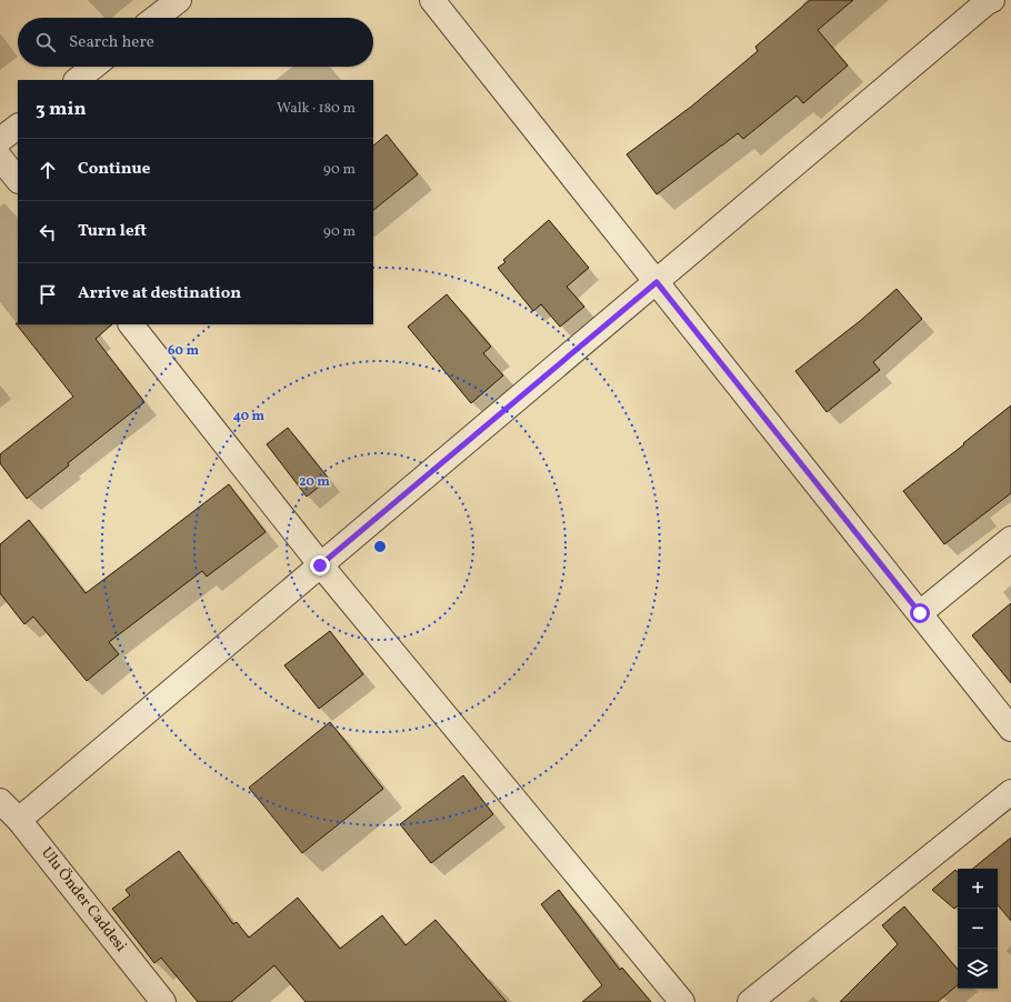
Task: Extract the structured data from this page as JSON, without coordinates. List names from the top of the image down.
{
  "streets": {
    "street": ["Ulu Önder Caddesi"]
  },
  "page": {
    "search": "Search here",
    "heading": ["3 min", "Walk · 180 m"],
    "list": [
      ["Continue", "90 m"],
      ["Turn left", "90 m"],
      "Arrive at destination"
    ],
    "map_buttons": ["+", "−"]
  },
  "rings": ["60 m", "40 m", "20 m"]
}
